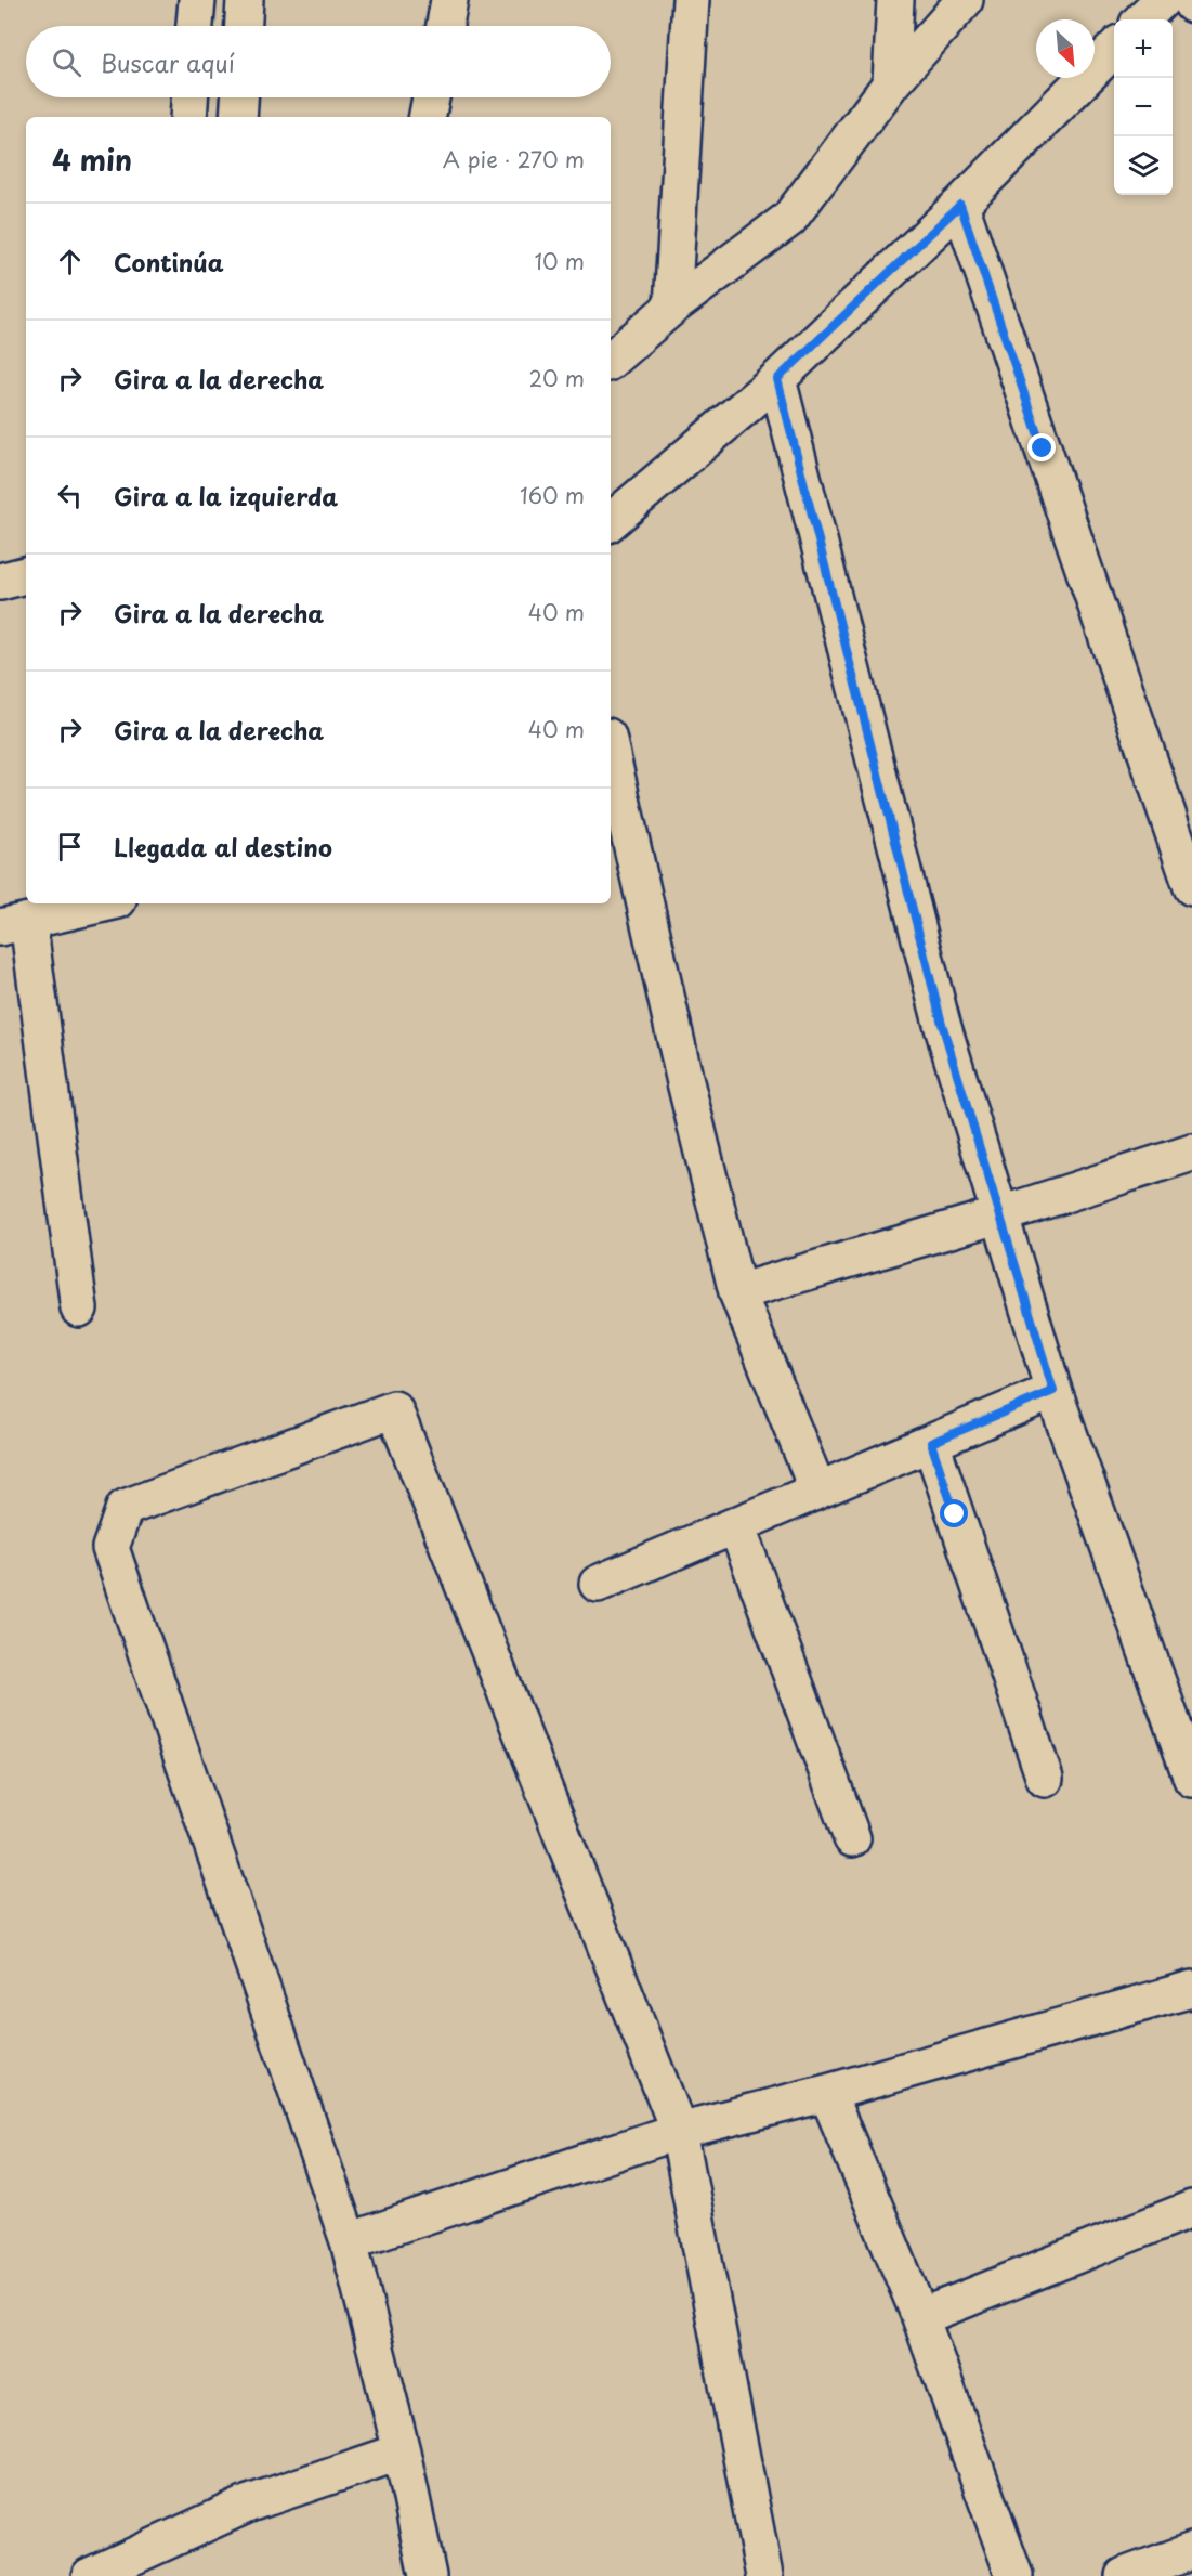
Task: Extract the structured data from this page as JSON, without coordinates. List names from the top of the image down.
{
  "north": "bottom right",
  "page": {
    "map_buttons": ["+", "−"],
    "search": "Buscar aquí",
    "heading": ["4 min", "A pie · 270 m"],
    "list": [
      ["Continúa", "10 m"],
      ["Gira a la derecha", "20 m"],
      ["Gira a la izquierda", "160 m"],
      ["Gira a la derecha", "40 m"],
      ["Gira a la derecha", "40 m"],
      "Llegada al destino"
    ]
  }
}
